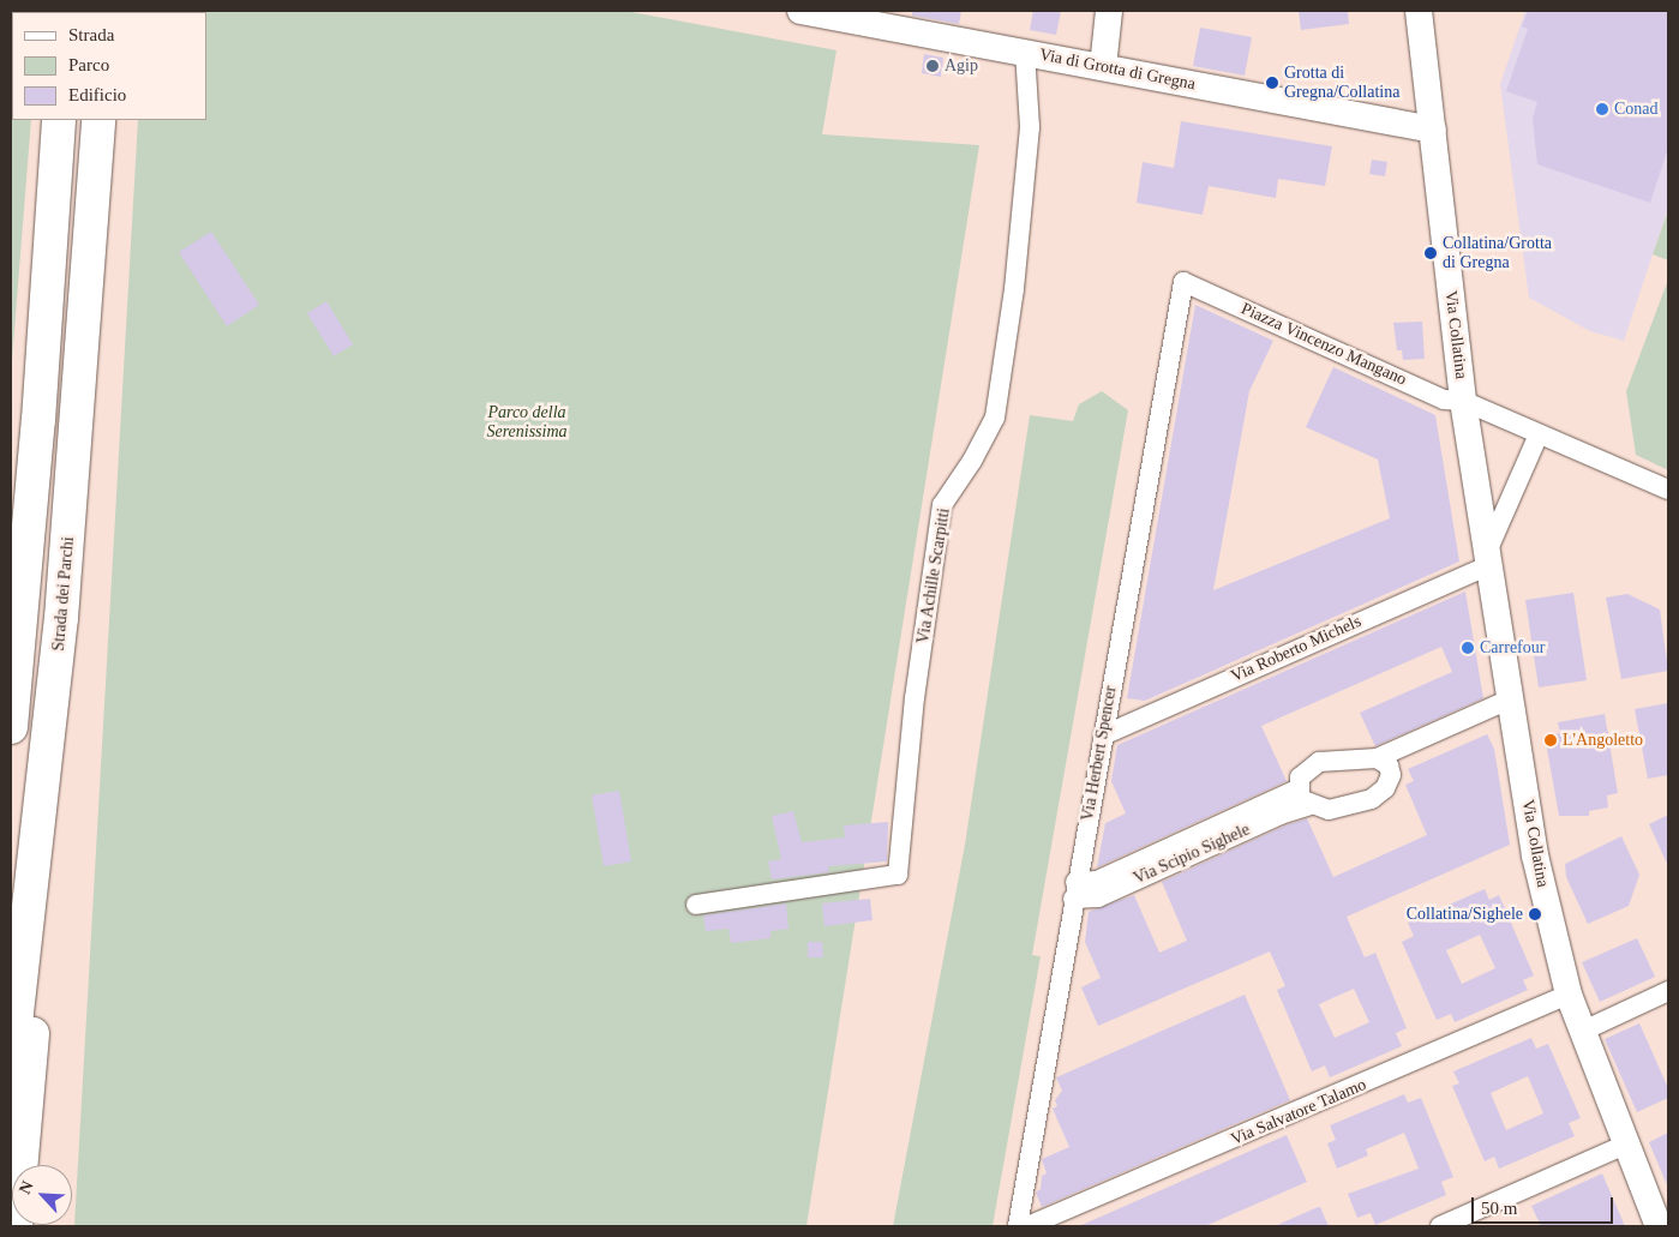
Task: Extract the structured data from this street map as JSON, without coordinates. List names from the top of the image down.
{
  "streets": {
    "highway": ["Strada dei Parchi"],
    "street": [
      "Via di Grotta di Gregna",
      "Via Collatina",
      "Piazza Vincenzo Mangano",
      "Via Achille Scarpitti",
      "Via Roberto Michels",
      "Via Herbert Spencer",
      "Via Scipio Sighele",
      "Via Salvatore Talamo"
    ]
  },
  "crossings": [
    ["Via di Grotta di Gregna", "Via Collatina"],
    ["Via di Grotta di Gregna", "Via Achille Scarpitti"],
    ["Via Collatina", "Piazza Vincenzo Mangano"],
    ["Via Collatina", "Via Roberto Michels"],
    ["Via Collatina", "Via Salvatore Talamo"],
    ["Piazza Vincenzo Mangano", "Via Herbert Spencer"],
    ["Via Roberto Michels", "Via Herbert Spencer"],
    ["Via Herbert Spencer", "Via Scipio Sighele"]
  ],
  "parks": ["Parco della Serenissima"],
  "places": [
    "Agip",
    "Grotta di Gregna/Collatina",
    "Conad",
    "Collatina/Grotta di Gregna",
    "Carrefour",
    "L'Angoletto",
    "Collatina/Sighele"
  ],
  "legend": ["Strada", "Parco", "Edificio"],
  "scale_bar": "50 m",
  "north": "top left"
}
